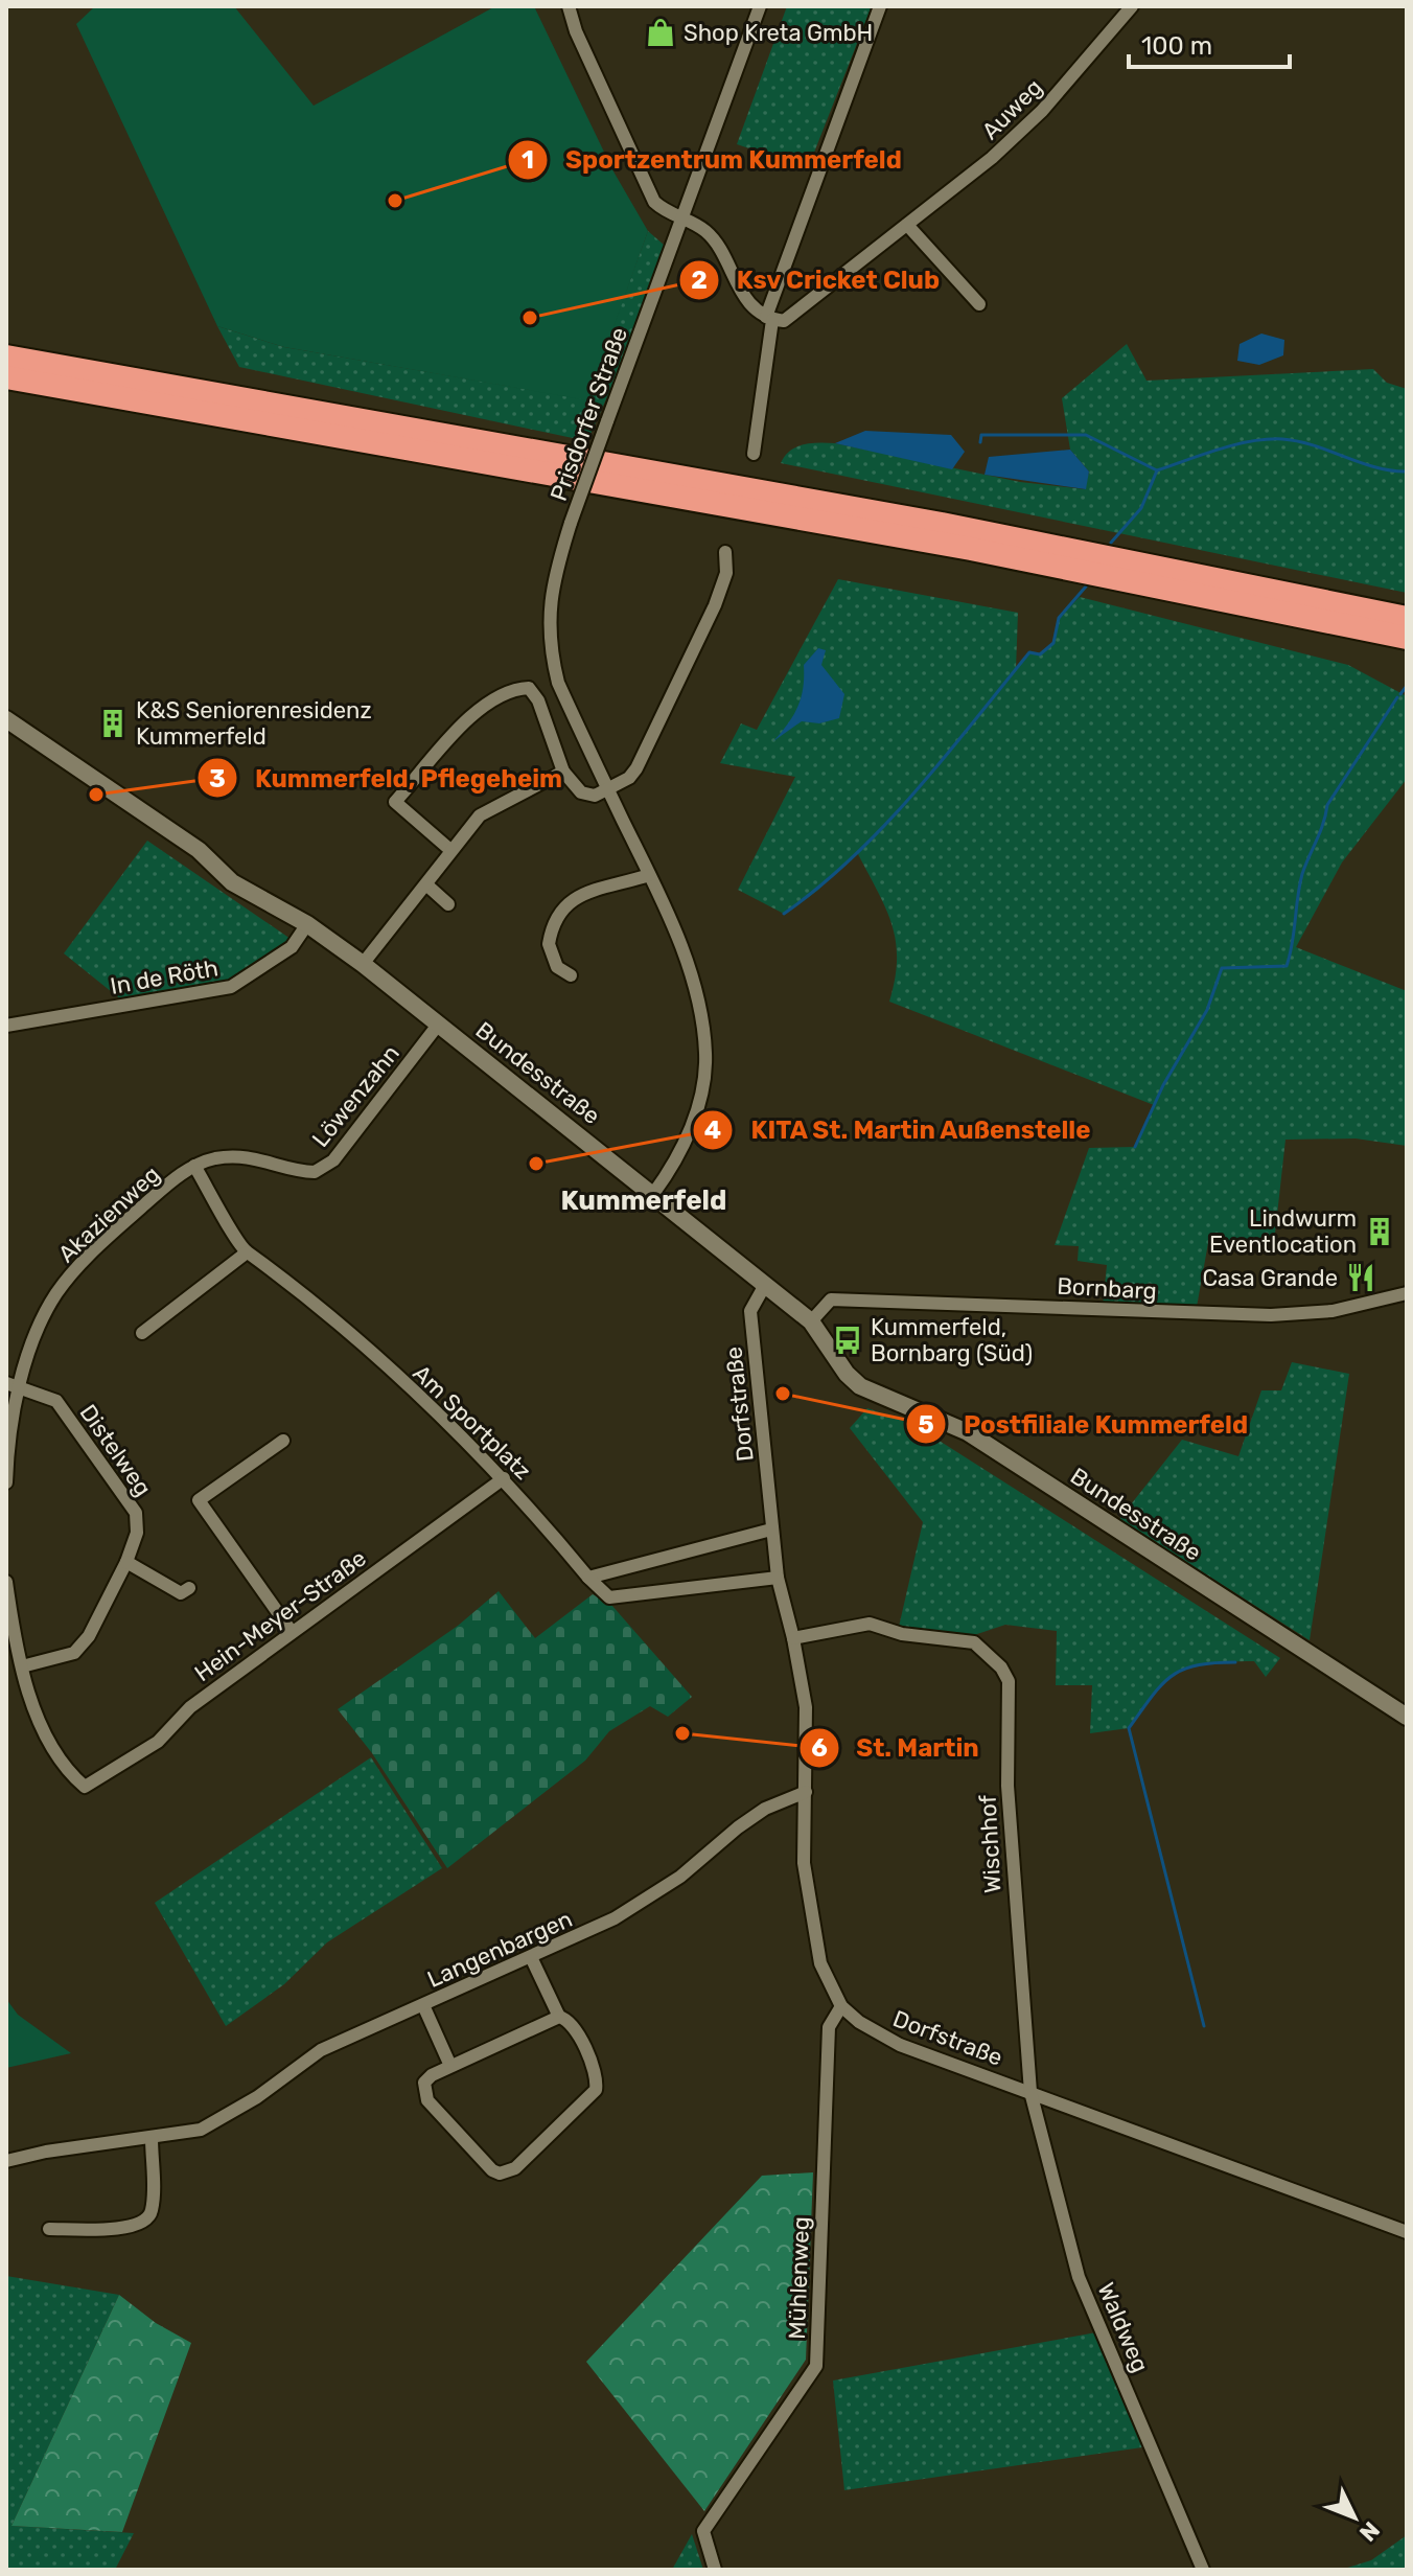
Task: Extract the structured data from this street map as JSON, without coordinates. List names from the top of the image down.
{
  "streets": {
    "street": [
      "Auweg",
      "Prisdorfer Straße",
      "In de Röth",
      "Bundesstraße",
      "Löwenzahn",
      "Akazienweg",
      "Bornbarg",
      "Dorfstraße",
      "Am Sportplatz",
      "Distelweg",
      "Hein-Meyer-Straße",
      "Wischhof",
      "Langenbargen",
      "Mühlenweg",
      "Waldweg"
    ]
  },
  "crossings": [
    ["Prisdorfer Straße", "Bundesstraße"],
    ["In de Röth", "Bundesstraße"],
    ["Bundesstraße", "Löwenzahn"],
    ["Bundesstraße", "Bornbarg"],
    ["Bundesstraße", "Dorfstraße"],
    ["Löwenzahn", "Akazienweg"],
    ["Löwenzahn", "Am Sportplatz"],
    ["Akazienweg", "Am Sportplatz"],
    ["Akazienweg", "Distelweg"],
    ["Dorfstraße", "Wischhof"],
    ["Dorfstraße", "Langenbargen"],
    ["Dorfstraße", "Mühlenweg"],
    ["Dorfstraße", "Waldweg"],
    ["Am Sportplatz", "Hein-Meyer-Straße"],
    ["Distelweg", "Hein-Meyer-Straße"],
    ["Wischhof", "Waldweg"]
  ],
  "districts": ["Kummerfeld"],
  "places": {
    "shop": ["Shop Kreta GmbH"],
    "other": [
      "Sportzentrum Kummerfeld",
      "Ksv Cricket Club",
      "Kummerfeld, Pflegeheim",
      "KITA St. Martin Außenstelle",
      "Postfiliale Kummerfeld",
      "St. Martin"
    ],
    "building": ["K&S Seniorenresidenz Kummerfeld", "Lindwurm Eventlocation"],
    "restaurant": ["Casa Grande"],
    "bus stop": ["Kummerfeld, Bornbarg (Süd)"]
  },
  "scale_bar": "100 m",
  "north": "bottom right"
}
